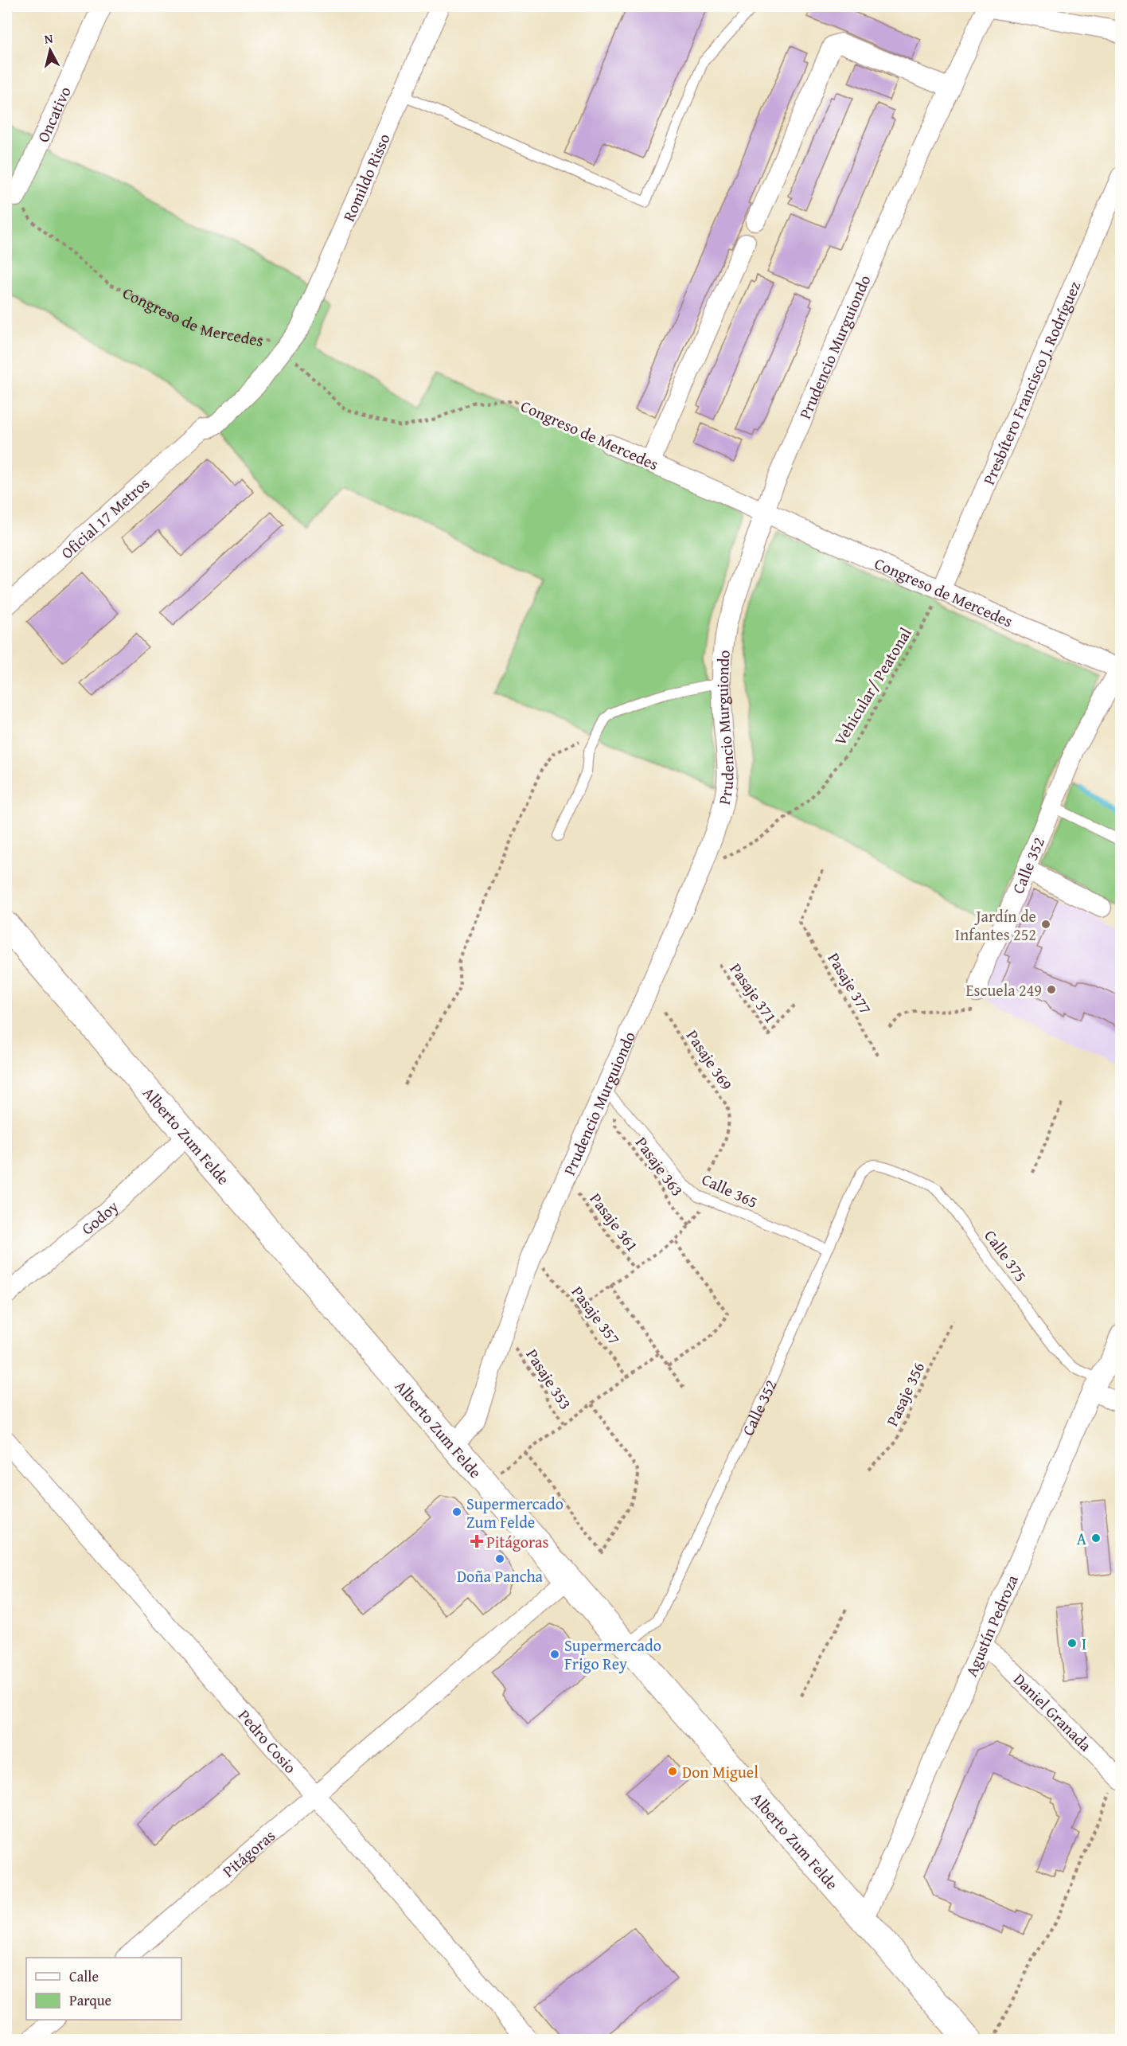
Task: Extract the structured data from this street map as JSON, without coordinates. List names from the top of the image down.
{
  "streets": {
    "street": [
      "Oncativo",
      "Romildo Risso",
      "Congreso de Mercedes",
      "Prudencio Murguiondo",
      "Presbítero Francisco J. Rodríguez",
      "Oficial 17 Metros",
      "Calle 352",
      "Alberto Zum Felde",
      "Godoy",
      "Agustín Pedroza",
      "Daniel Granada",
      "Pedro Cosio",
      "Pitágoras"
    ],
    "lane": ["Calle 365", "Calle 375"],
    "path": [
      "Vehicular/ Peatonal",
      "Pasaje 377",
      "Pasaje 371",
      "Pasaje 369",
      "Pasaje 363",
      "Pasaje 361",
      "Pasaje 357",
      "Pasaje 353",
      "Pasaje 356"
    ]
  },
  "crossings": [
    ["Oncativo", "Congreso de Mercedes"],
    ["Romildo Risso", "Congreso de Mercedes"],
    ["Romildo Risso", "Oficial 17 Metros"],
    ["Congreso de Mercedes", "Prudencio Murguiondo"],
    ["Congreso de Mercedes", "Presbítero Francisco J. Rodríguez"],
    ["Congreso de Mercedes", "Vehicular/ Peatonal"],
    ["Congreso de Mercedes", "Calle 352"],
    ["Prudencio Murguiondo", "Vehicular/ Peatonal"],
    ["Prudencio Murguiondo", "Alberto Zum Felde"],
    ["Prudencio Murguiondo", "Calle 365"],
    ["Presbítero Francisco J. Rodríguez", "Vehicular/ Peatonal"],
    ["Calle 352", "Alberto Zum Felde"],
    ["Calle 352", "Calle 365"],
    ["Calle 352", "Calle 375"],
    ["Pasaje 369", "Calle 365"],
    ["Alberto Zum Felde", "Godoy"],
    ["Alberto Zum Felde", "Agustín Pedroza"],
    ["Alberto Zum Felde", "Pitágoras"],
    ["Calle 375", "Agustín Pedroza"],
    ["Agustín Pedroza", "Daniel Granada"],
    ["Pedro Cosio", "Pitágoras"]
  ],
  "places": {
    "other": [
      "Jardín de Infantes 252",
      "Escuela 249",
      "Supermercado Zum Felde",
      "A",
      "Doña Pancha",
      "I",
      "Supermercado Frigo Rey",
      "Don Miguel"
    ],
    "health": ["Pitágoras"]
  },
  "legend": ["Calle", "Parque"],
  "north": "top"
}
